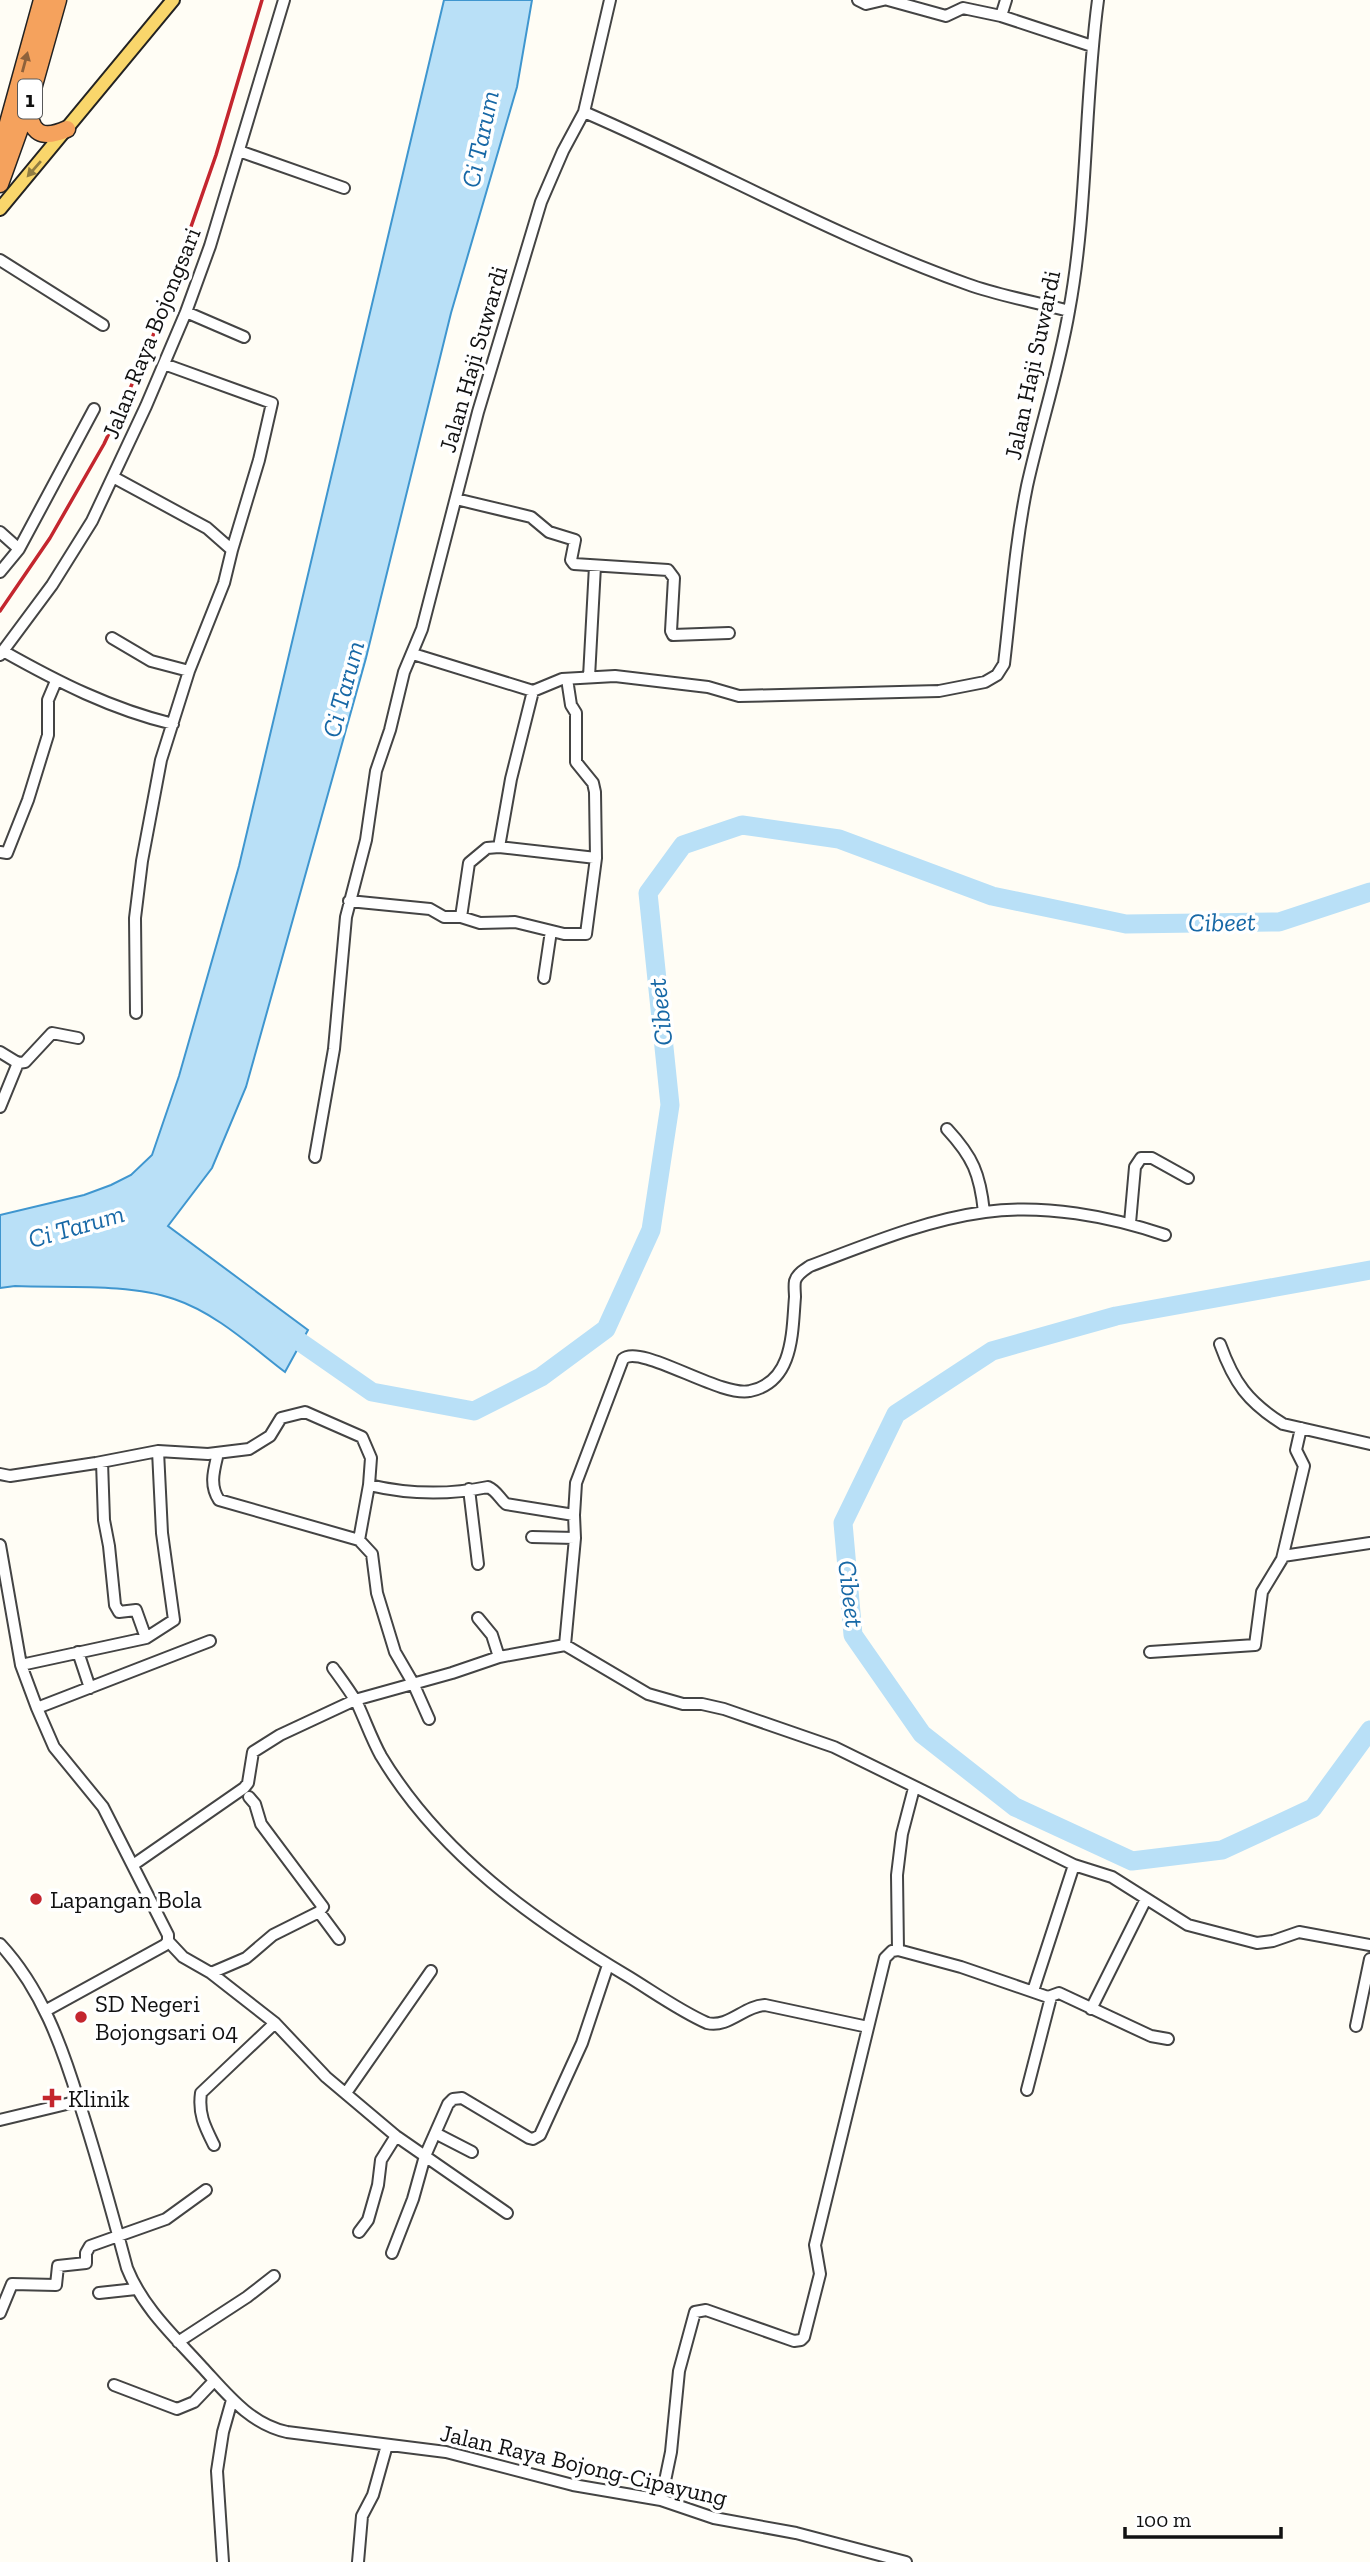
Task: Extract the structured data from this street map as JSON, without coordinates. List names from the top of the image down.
{
  "streets": {
    "highway": ["1"],
    "street": ["Jalan Raya Bojongsari", "Jalan Haji Suwardi", "Jalan Raya Bojong-Cipayung"]
  },
  "water": ["Ci Tarum", "Cibeet"],
  "places": {
    "other": ["Lapangan Bola", "SD Negeri Bojongsari 04"],
    "health": ["Klinik"]
  },
  "scale_bar": "100 m"
}
